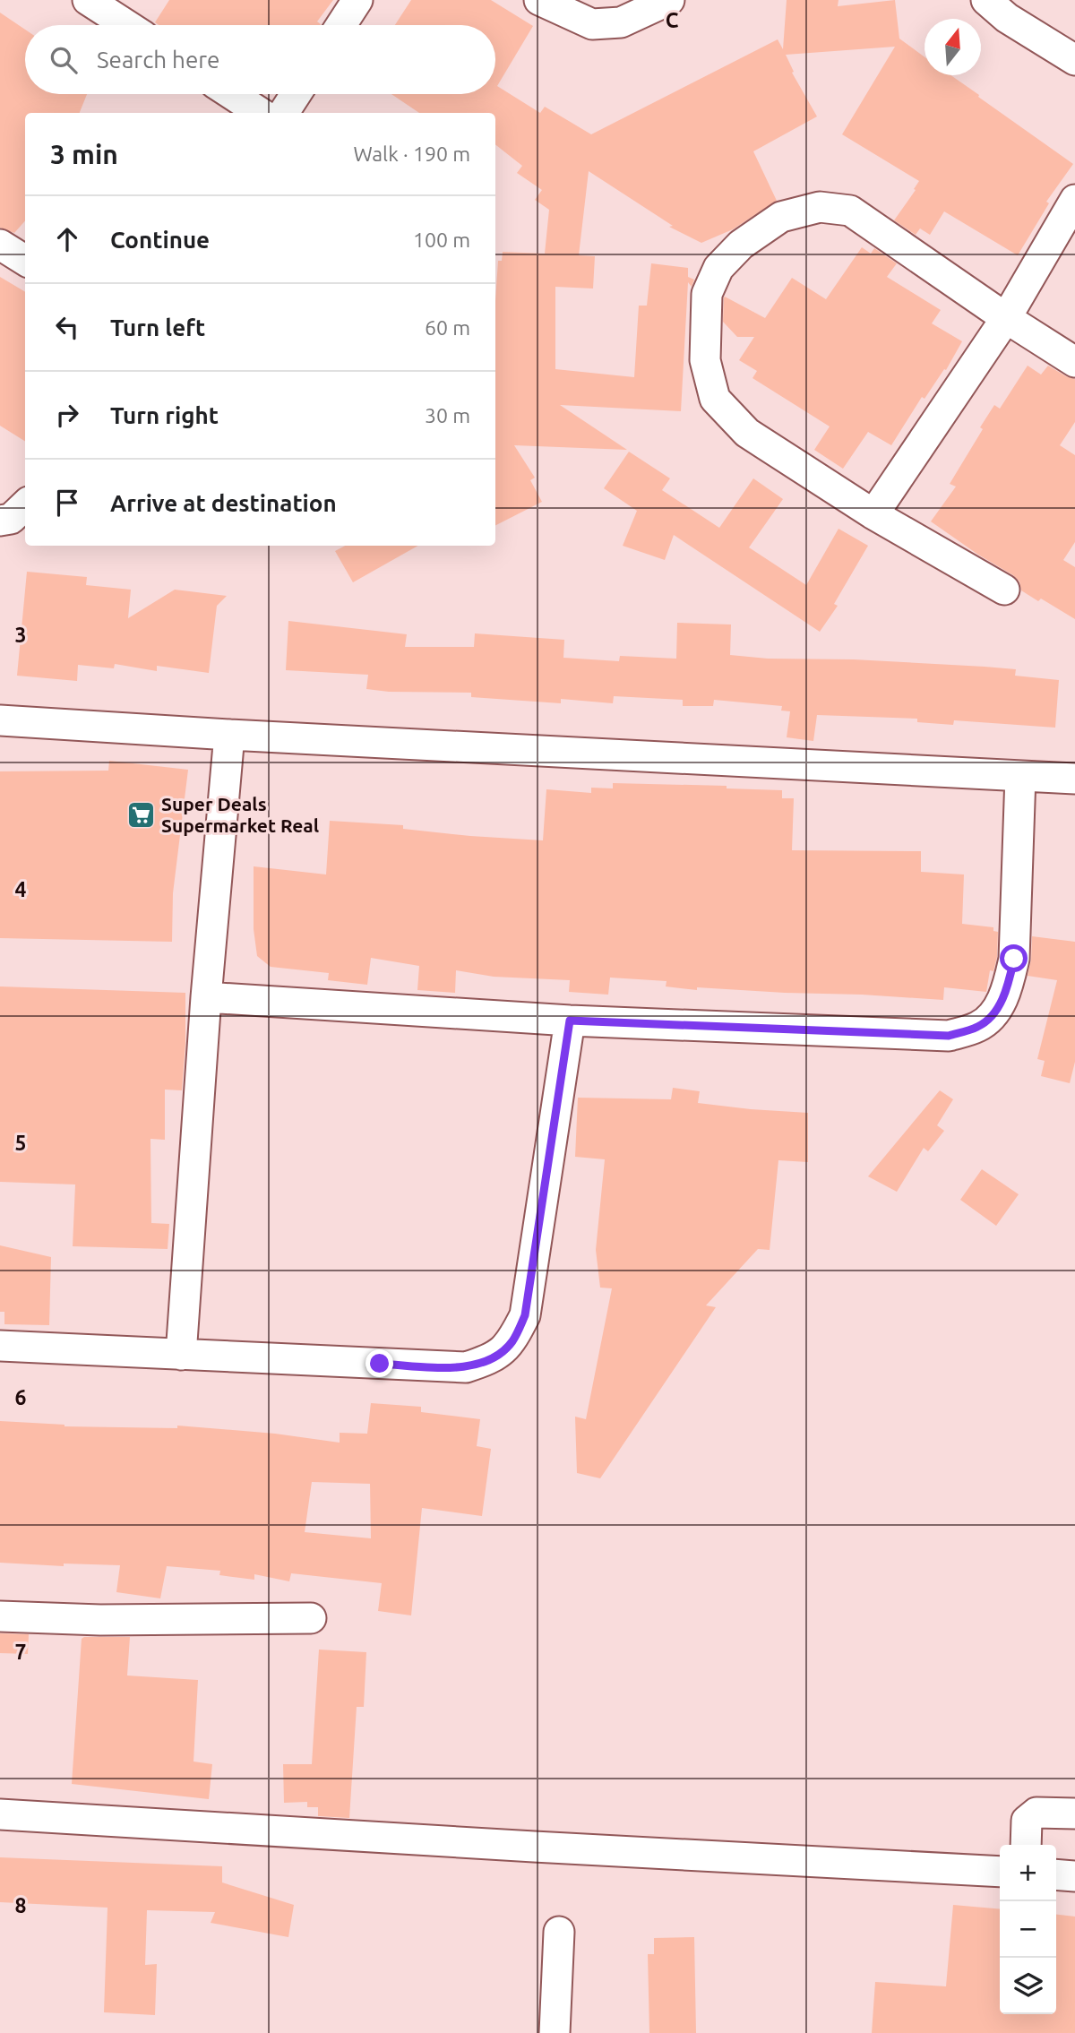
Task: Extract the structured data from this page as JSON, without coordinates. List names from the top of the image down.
{
  "places": {
    "supermarket": ["Super Deals Supermarket Real"]
  },
  "north": "top",
  "page": {
    "search": "Search here",
    "heading": ["3 min", "Walk · 190 m"],
    "list": [
      ["Continue", "100 m"],
      ["Turn left", "60 m"],
      ["Turn right", "30 m"],
      "Arrive at destination"
    ],
    "map_buttons": ["+", "−"]
  },
  "grid": {
    "columns": ["C"],
    "rows": [
      "3",
      "4",
      "5",
      "6",
      "7",
      "8"
    ]
  }
}
